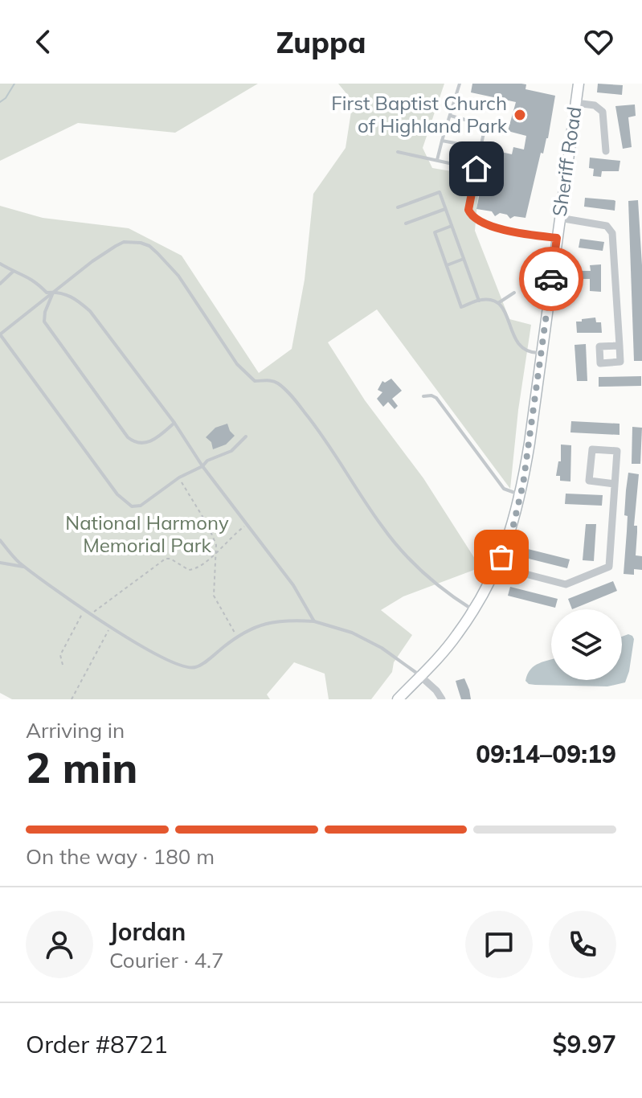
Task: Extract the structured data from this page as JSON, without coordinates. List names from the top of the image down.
{
  "streets": {
    "main road": ["Sheriff Road"]
  },
  "parks": ["National Harmony Memorial Park"],
  "places": ["First Baptist Church of Highland Park"],
  "page": {
    "header": "Zuppa",
    "heading": ["2 min", "Arriving in", "09:14–09:19"],
    "panel": [
      "Jordan",
      "Courier · 4.7",
      "Order #8721",
      "$9.97"
    ],
    "bar": "On the way · 180 m"
  }
}
